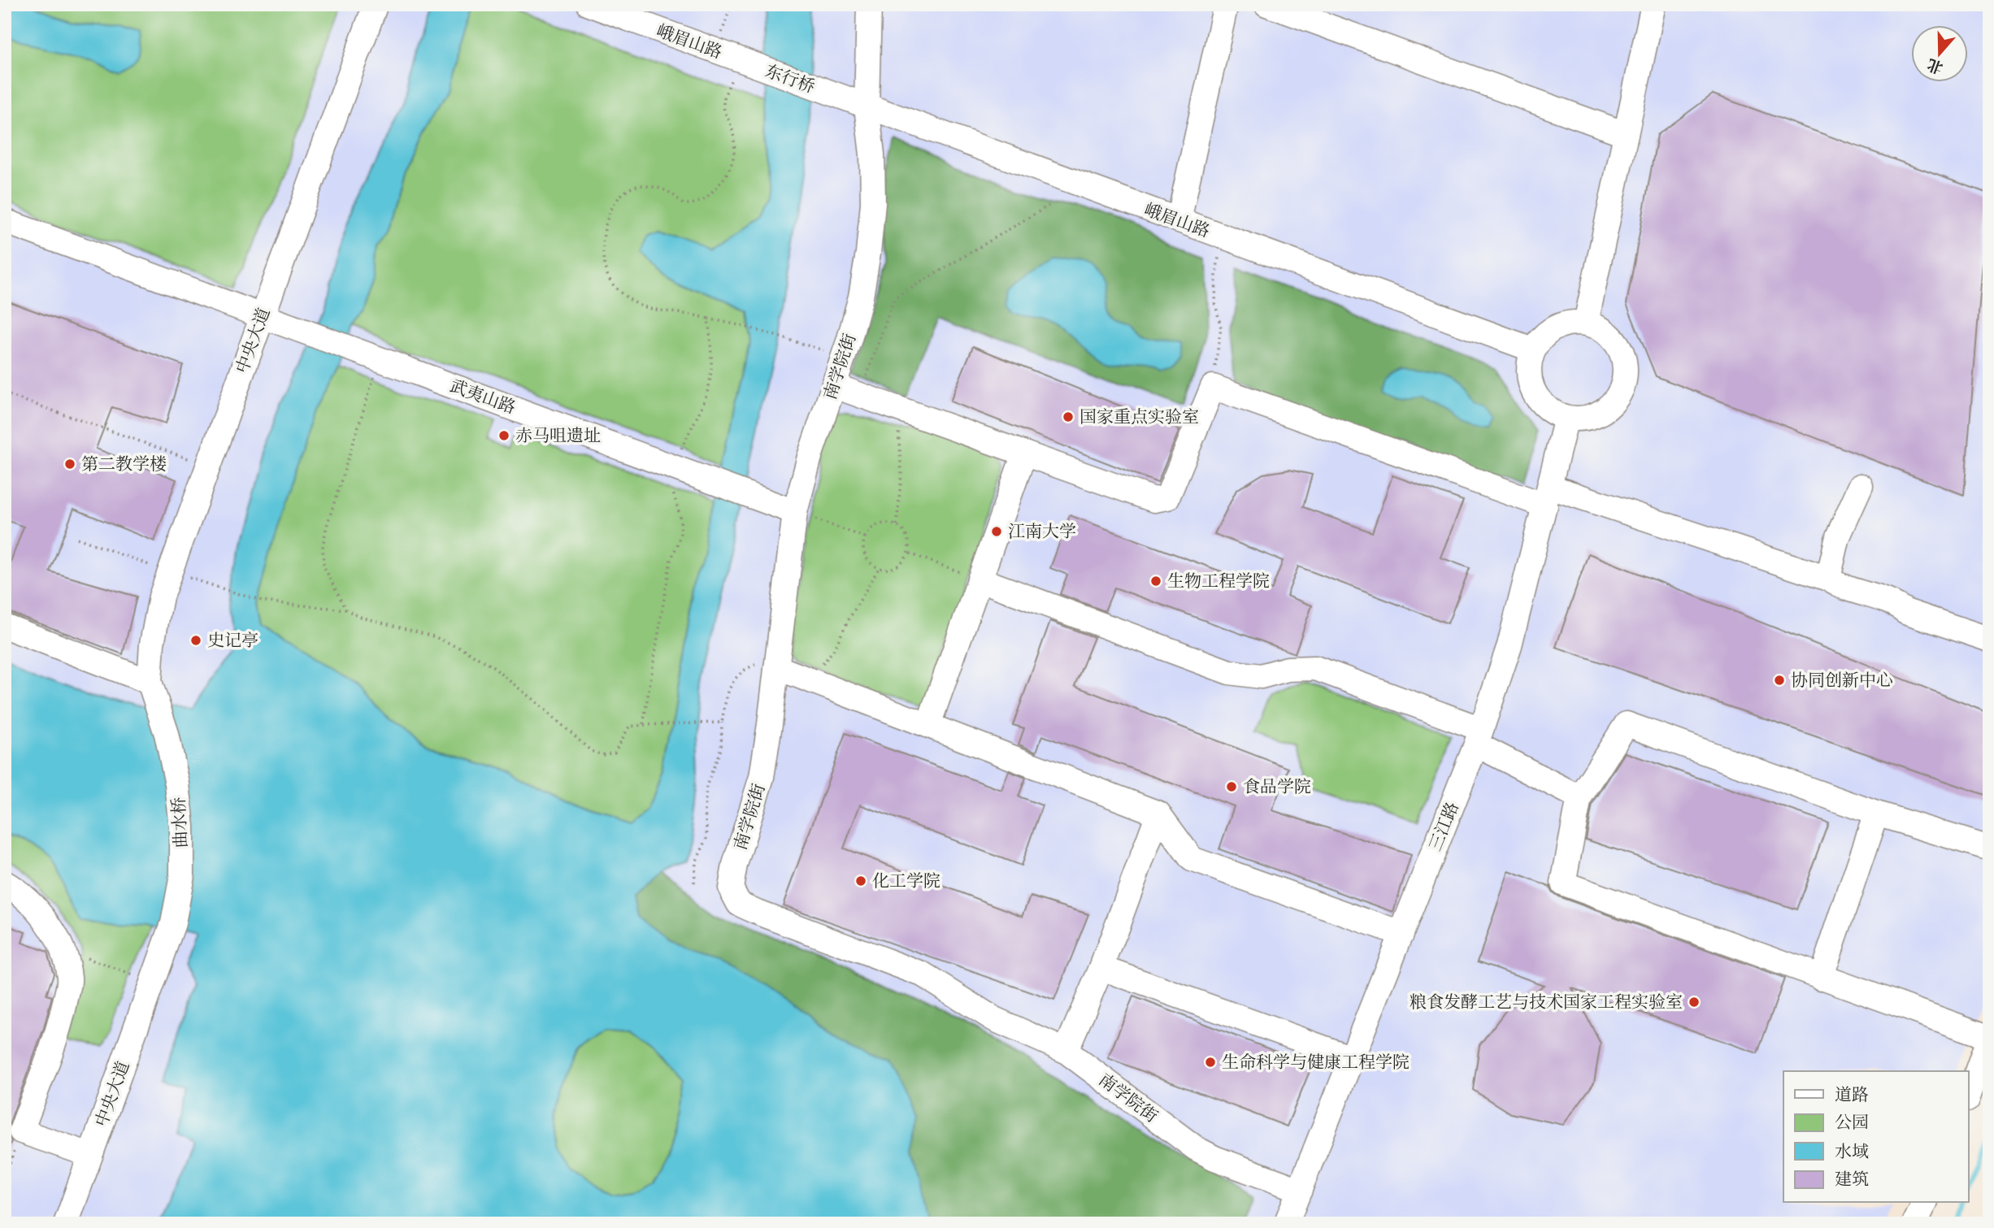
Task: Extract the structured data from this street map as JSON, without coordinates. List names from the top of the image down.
{
  "streets": {
    "street": [
      "峨眉山路",
      "东行桥",
      "中央大道",
      "南学院街",
      "武夷山路",
      "曲水桥",
      "三江路"
    ]
  },
  "crossings": [
    ["峨眉山路", "东行桥"],
    ["峨眉山路", "南学院街"],
    ["峨眉山路", "三江路"],
    ["中央大道", "武夷山路"],
    ["中央大道", "曲水桥"],
    ["南学院街", "武夷山路"],
    ["南学院街", "三江路"]
  ],
  "places": [
    "国家重点实验室",
    "赤马咀遗址",
    "第二教学楼",
    "江南大学",
    "生物工程学院",
    "史记亭",
    "协同创新中心",
    "食品学院",
    "化工学院",
    "粮食发酵工艺与技术国家工程实验室",
    "生命科学与健康工程学院"
  ],
  "legend": [
    "道路",
    "公园",
    "水域",
    "建筑"
  ],
  "north": "bottom"
}
